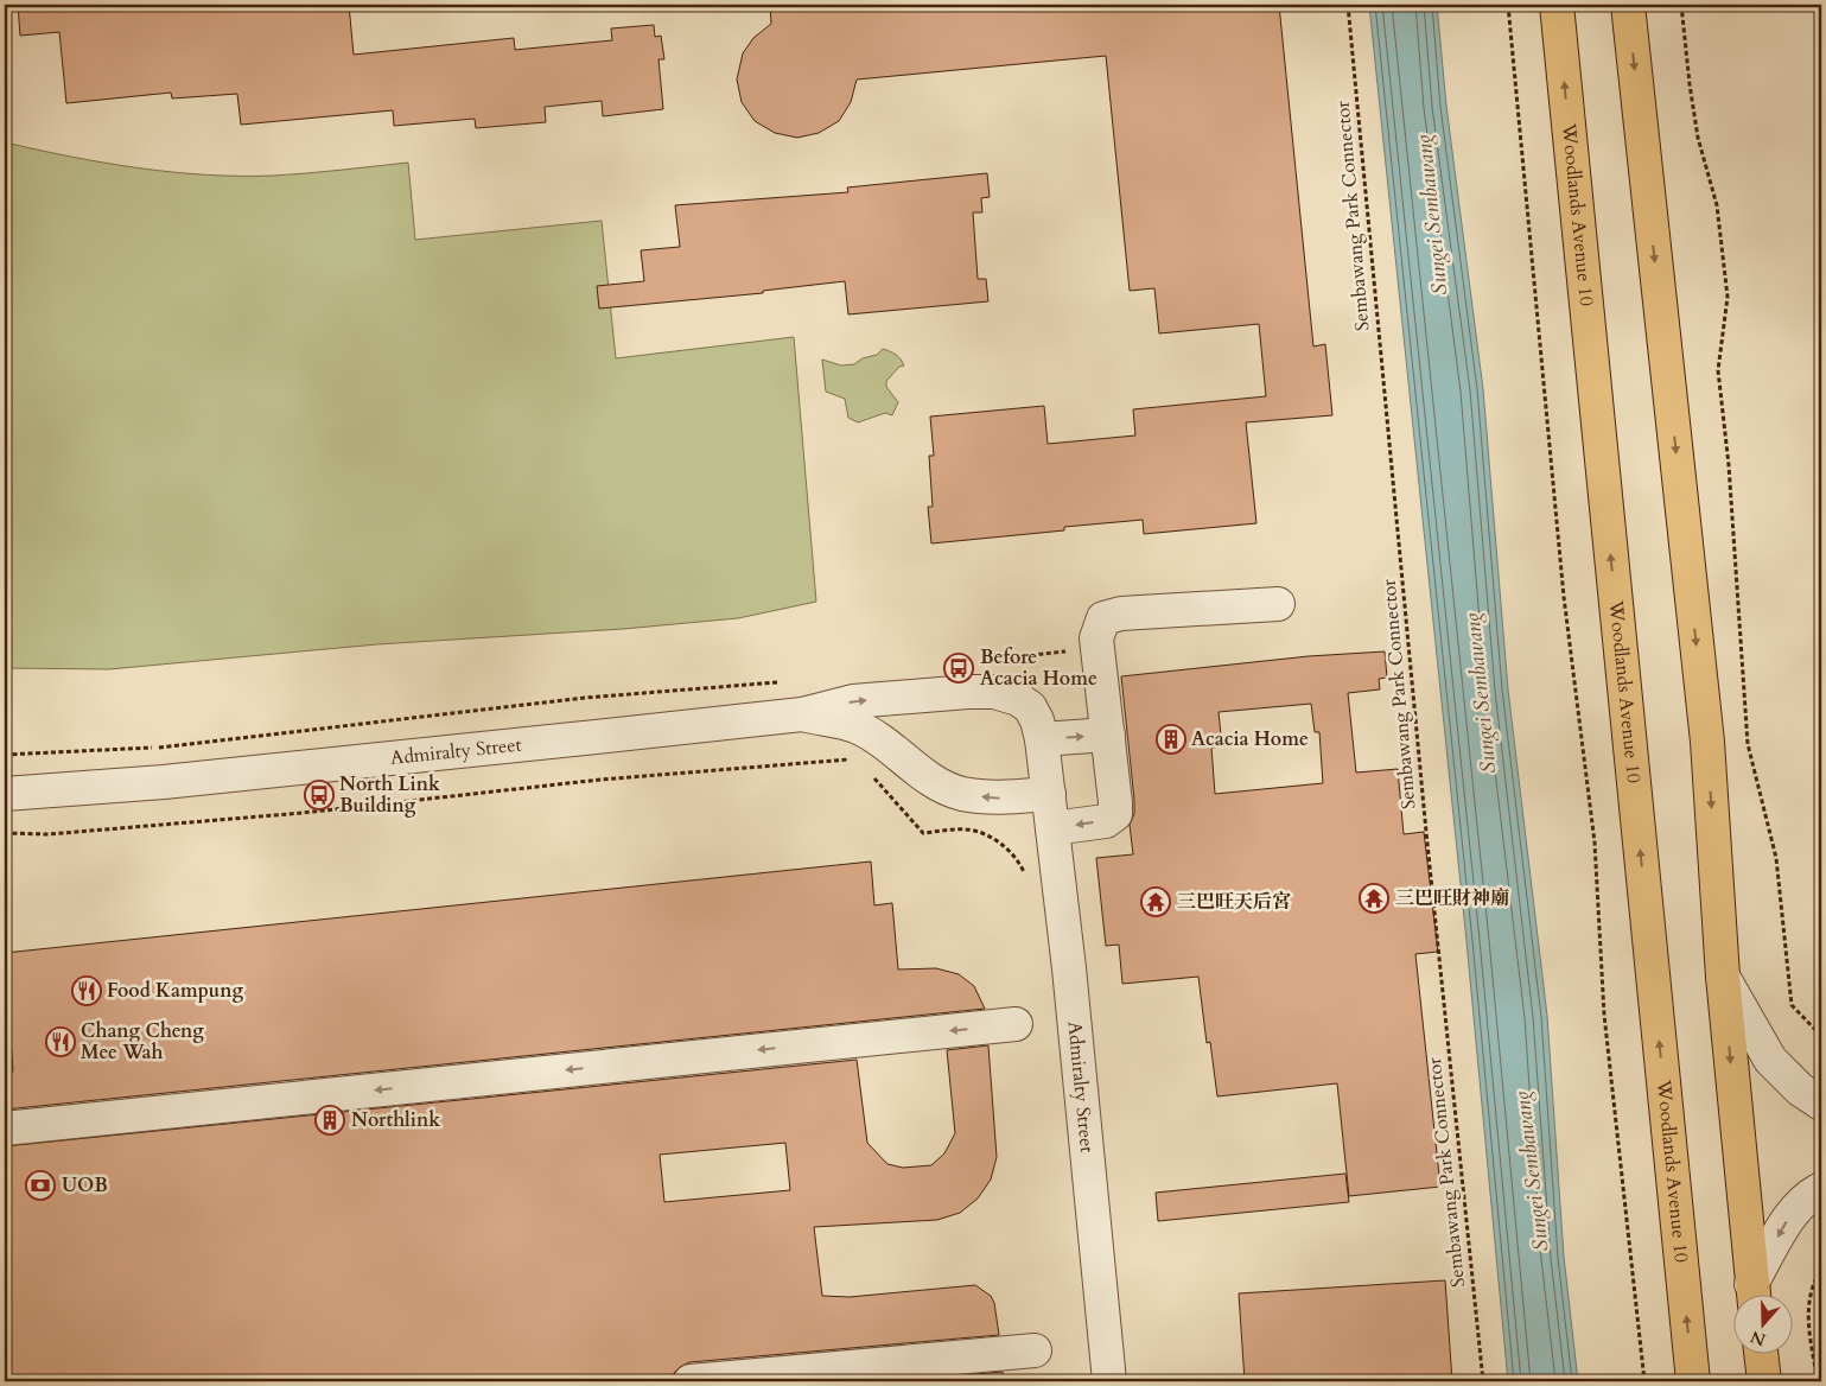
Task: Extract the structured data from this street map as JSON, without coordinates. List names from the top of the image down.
{
  "streets": {
    "main road": ["Woodlands Avenue 10"],
    "street": ["Admiralty Street"],
    "path": ["Sembawang Park Connector"]
  },
  "water": ["Sungei Sembawang"],
  "places": {
    "bus stop": ["Before Acacia Home", "North Link Building"],
    "building": ["Acacia Home", "Northlink"],
    "temple": ["三巴旺財神廟", "三巴旺天后宮"],
    "restaurant": ["Food Kampung", "Chang Cheng Mee Wah"],
    "bank": ["UOB"]
  },
  "north": "bottom"
}
